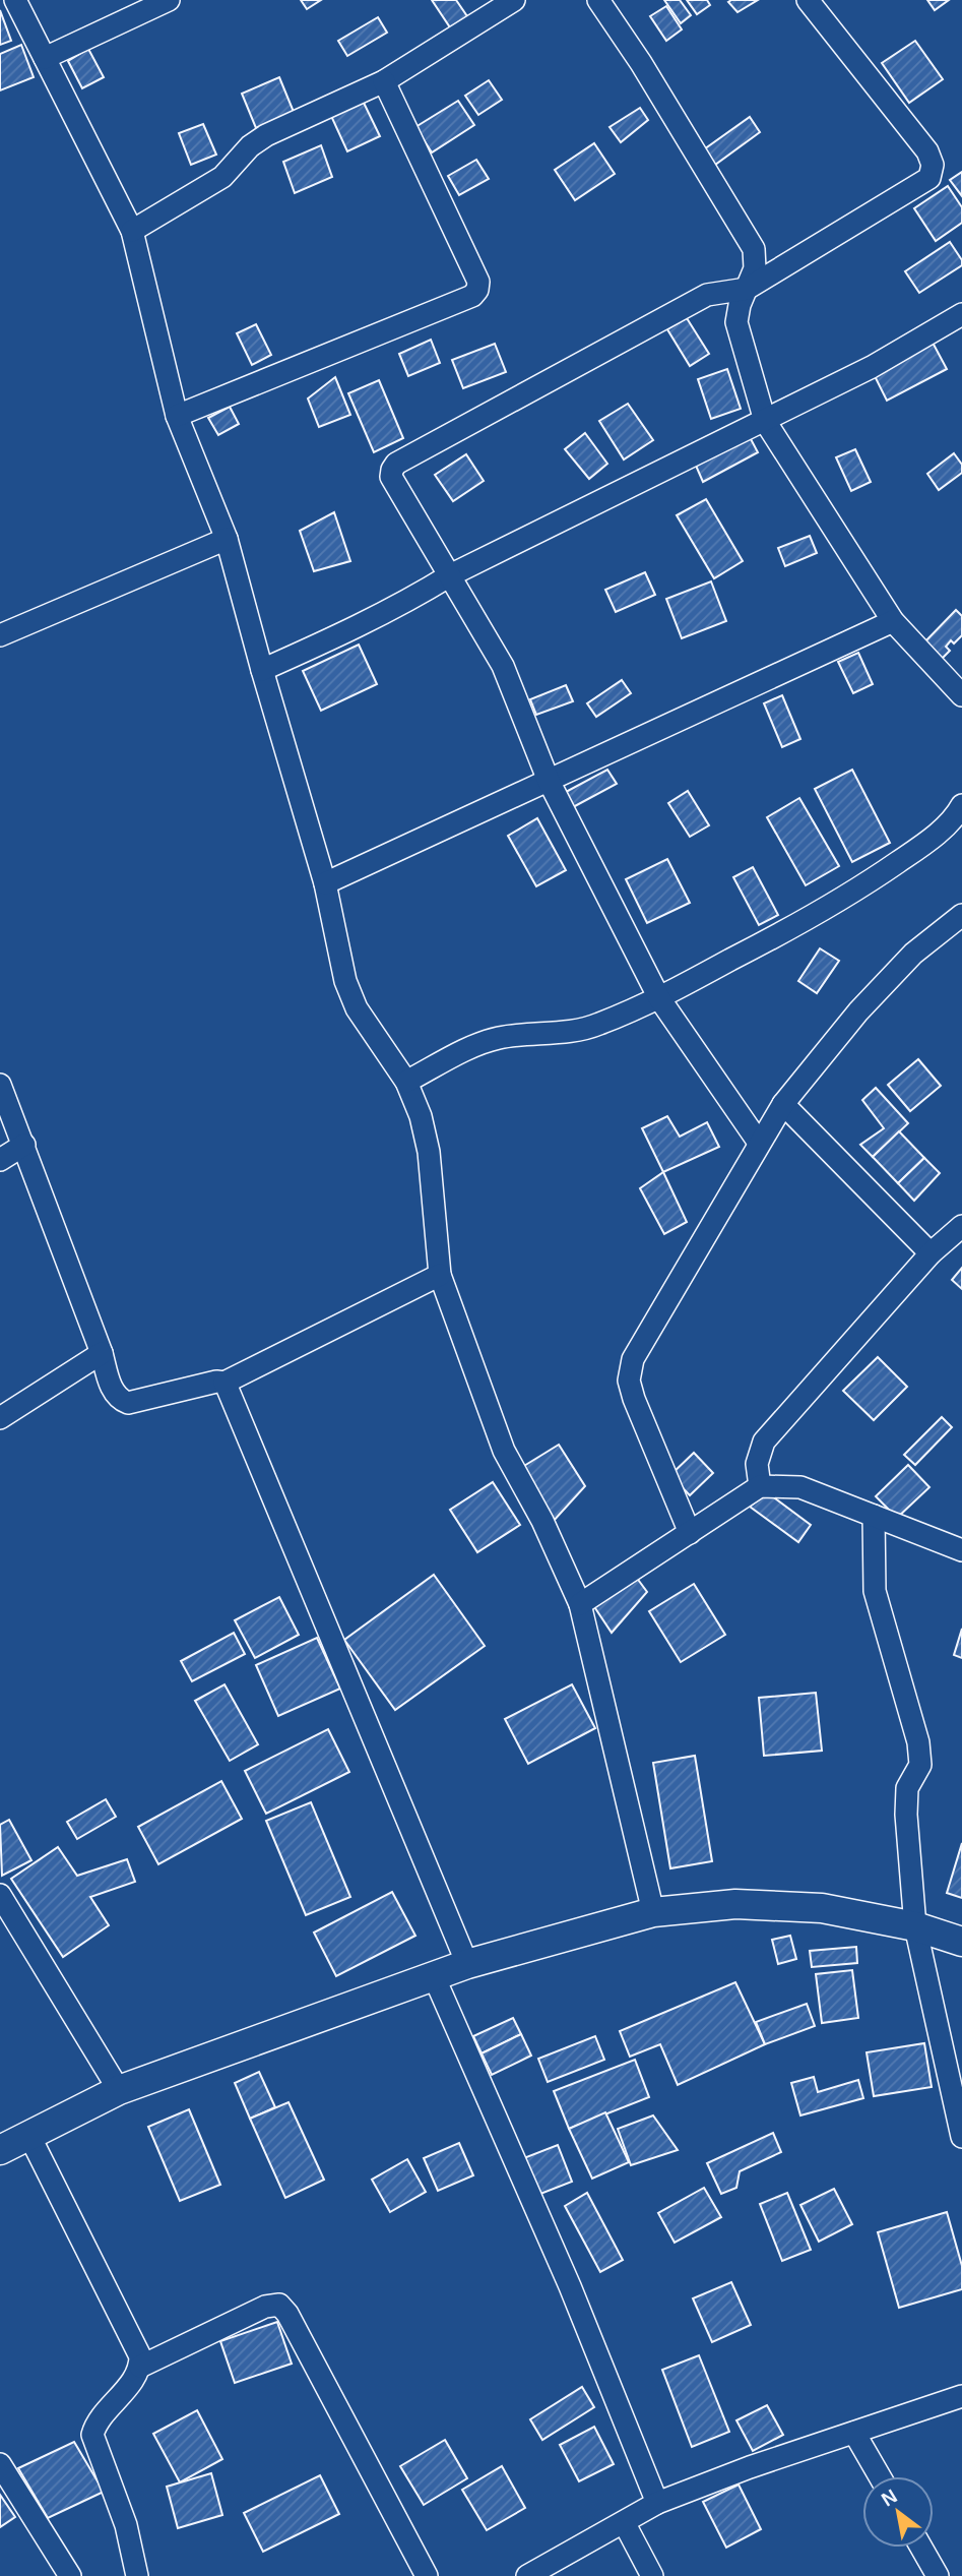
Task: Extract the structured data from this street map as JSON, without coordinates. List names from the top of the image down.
{
  "north": "top left"
}
